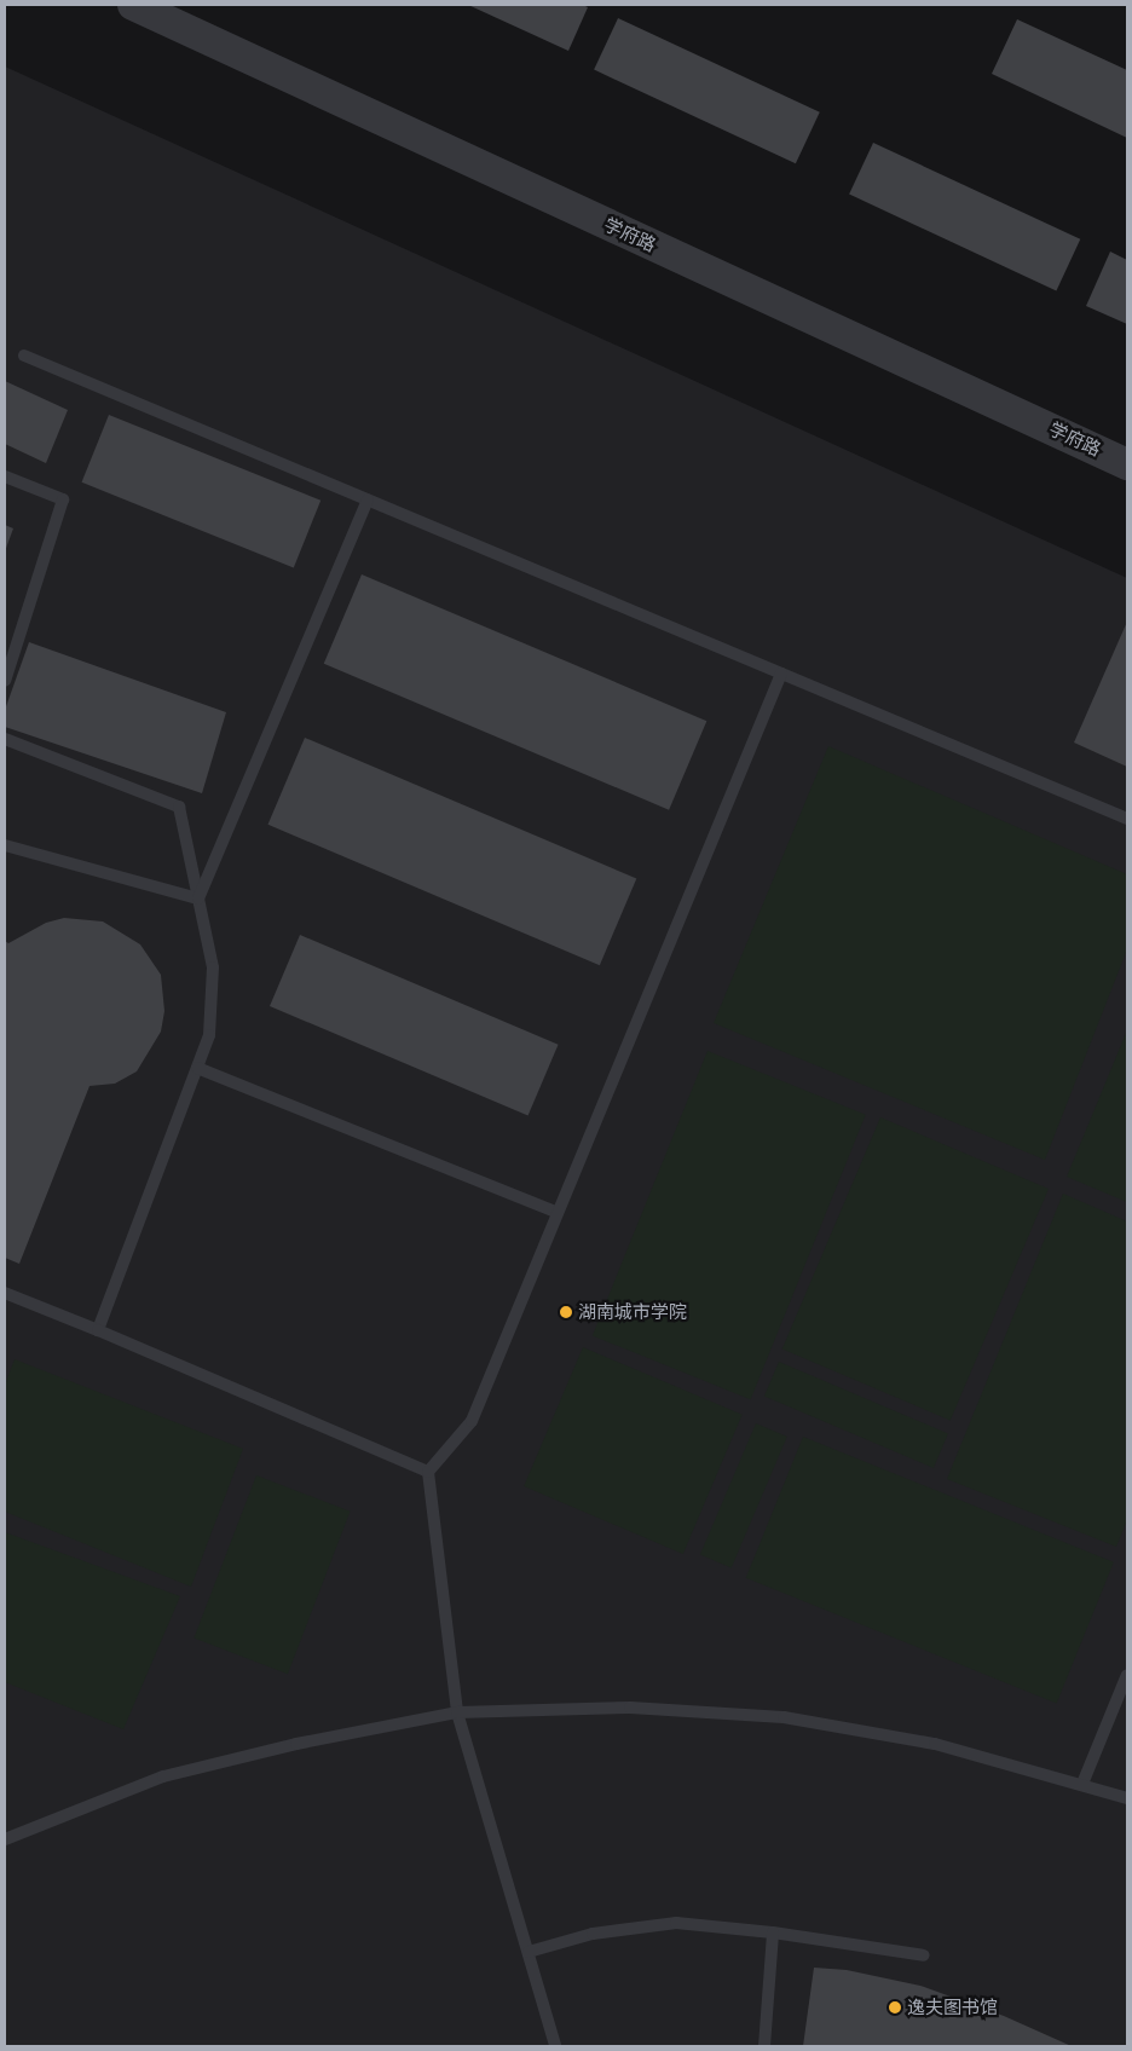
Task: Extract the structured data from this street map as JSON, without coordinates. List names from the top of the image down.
{
  "streets": {
    "street": ["学府路"]
  },
  "places": ["湖南城市学院", "逸夫图书馆"]
}
